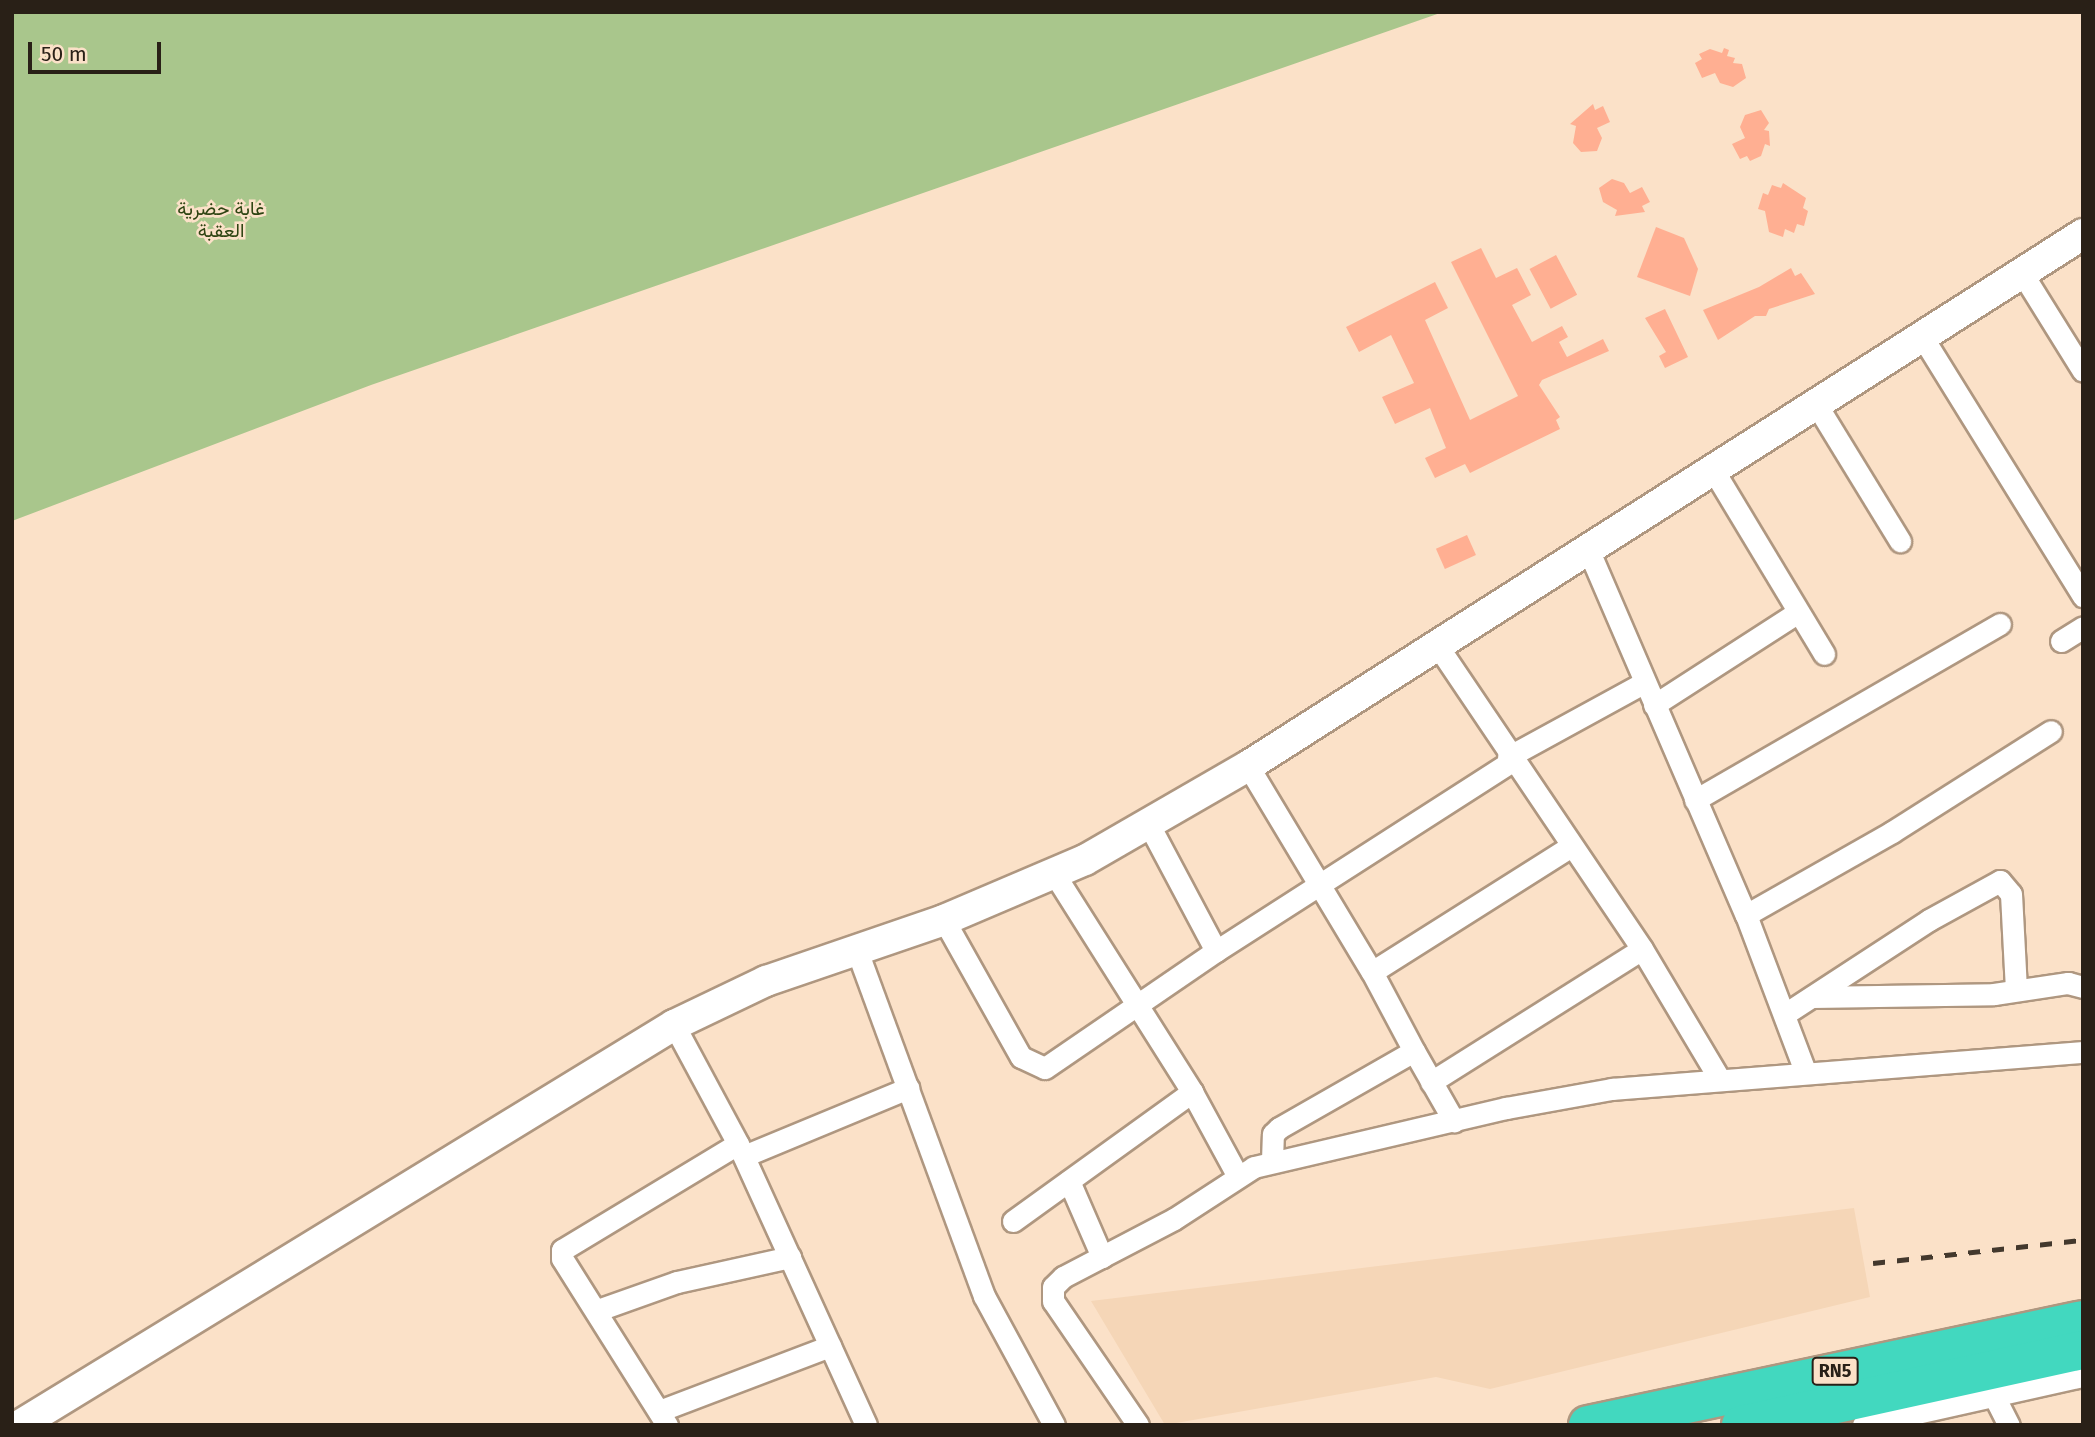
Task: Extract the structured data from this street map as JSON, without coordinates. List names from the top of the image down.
{
  "streets": {
    "highway": ["RN5"]
  },
  "parks": ["غابة حضرية العقبة"],
  "scale_bar": "50 m"
}
